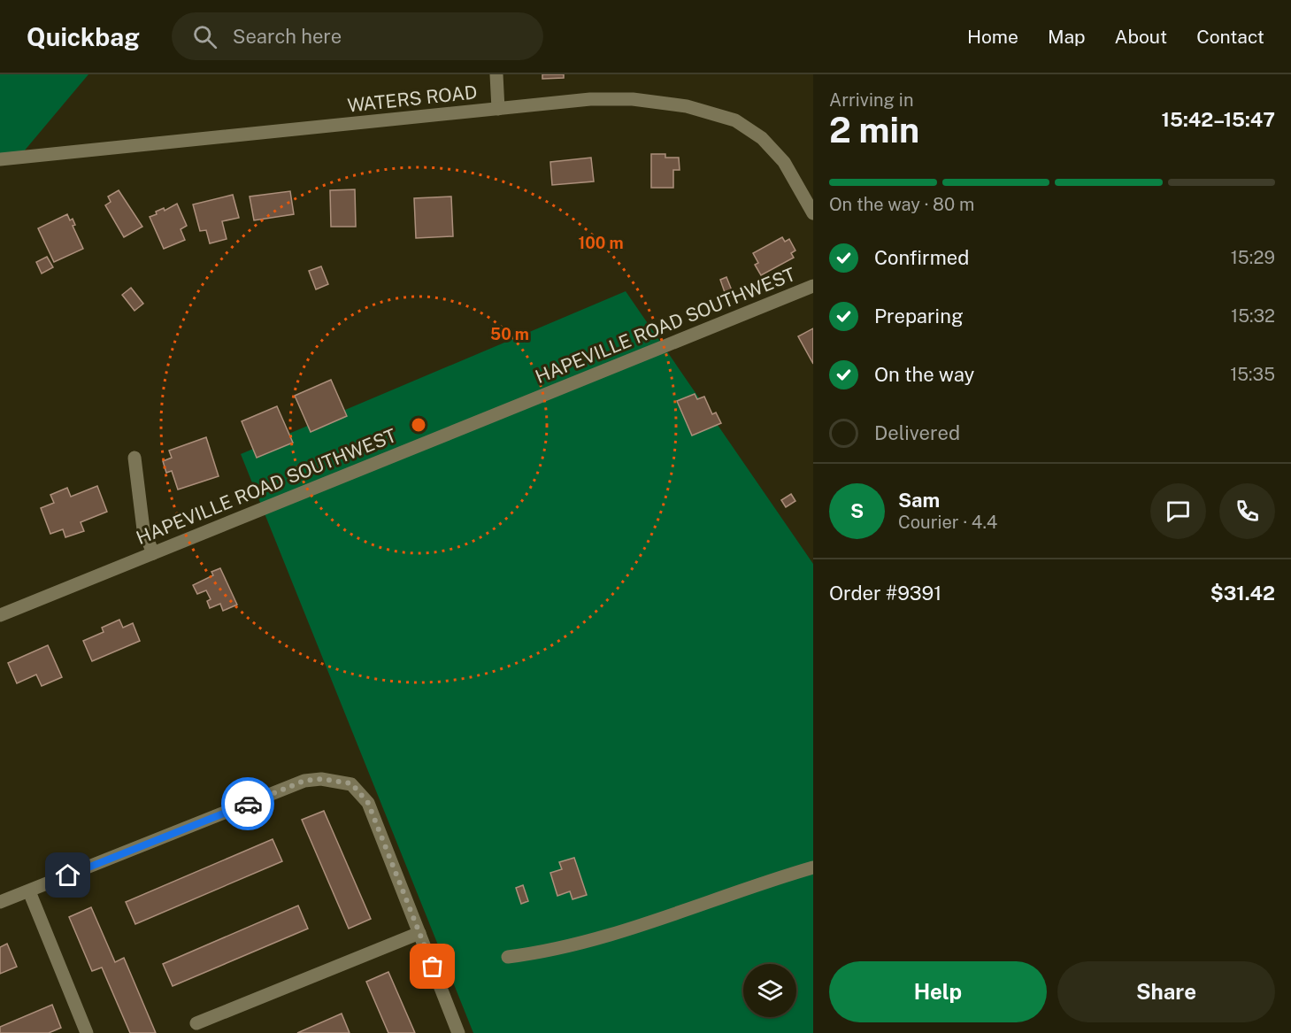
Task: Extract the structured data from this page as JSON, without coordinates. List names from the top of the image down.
{
  "streets": {
    "street": ["WATERS ROAD", "HAPEVILLE ROAD SOUTHWEST"]
  },
  "page": {
    "header": "Quickbag",
    "search": "Search here",
    "nav": [
      "Home",
      "Map",
      "About",
      "Contact"
    ],
    "heading": ["2 min", "Arriving in", "15:42–15:47"],
    "panel": [
      "Sam",
      "Courier · 4.4",
      "Order #9391",
      "$31.42"
    ],
    "bar": "On the way · 80 m",
    "list": [
      ["Confirmed", "15:29"],
      ["Preparing", "15:32"],
      ["On the way", "15:35"],
      "Delivered"
    ],
    "round": "S",
    "buttons": ["Help", "Share"]
  },
  "rings": ["100 m", "50 m"]
}
